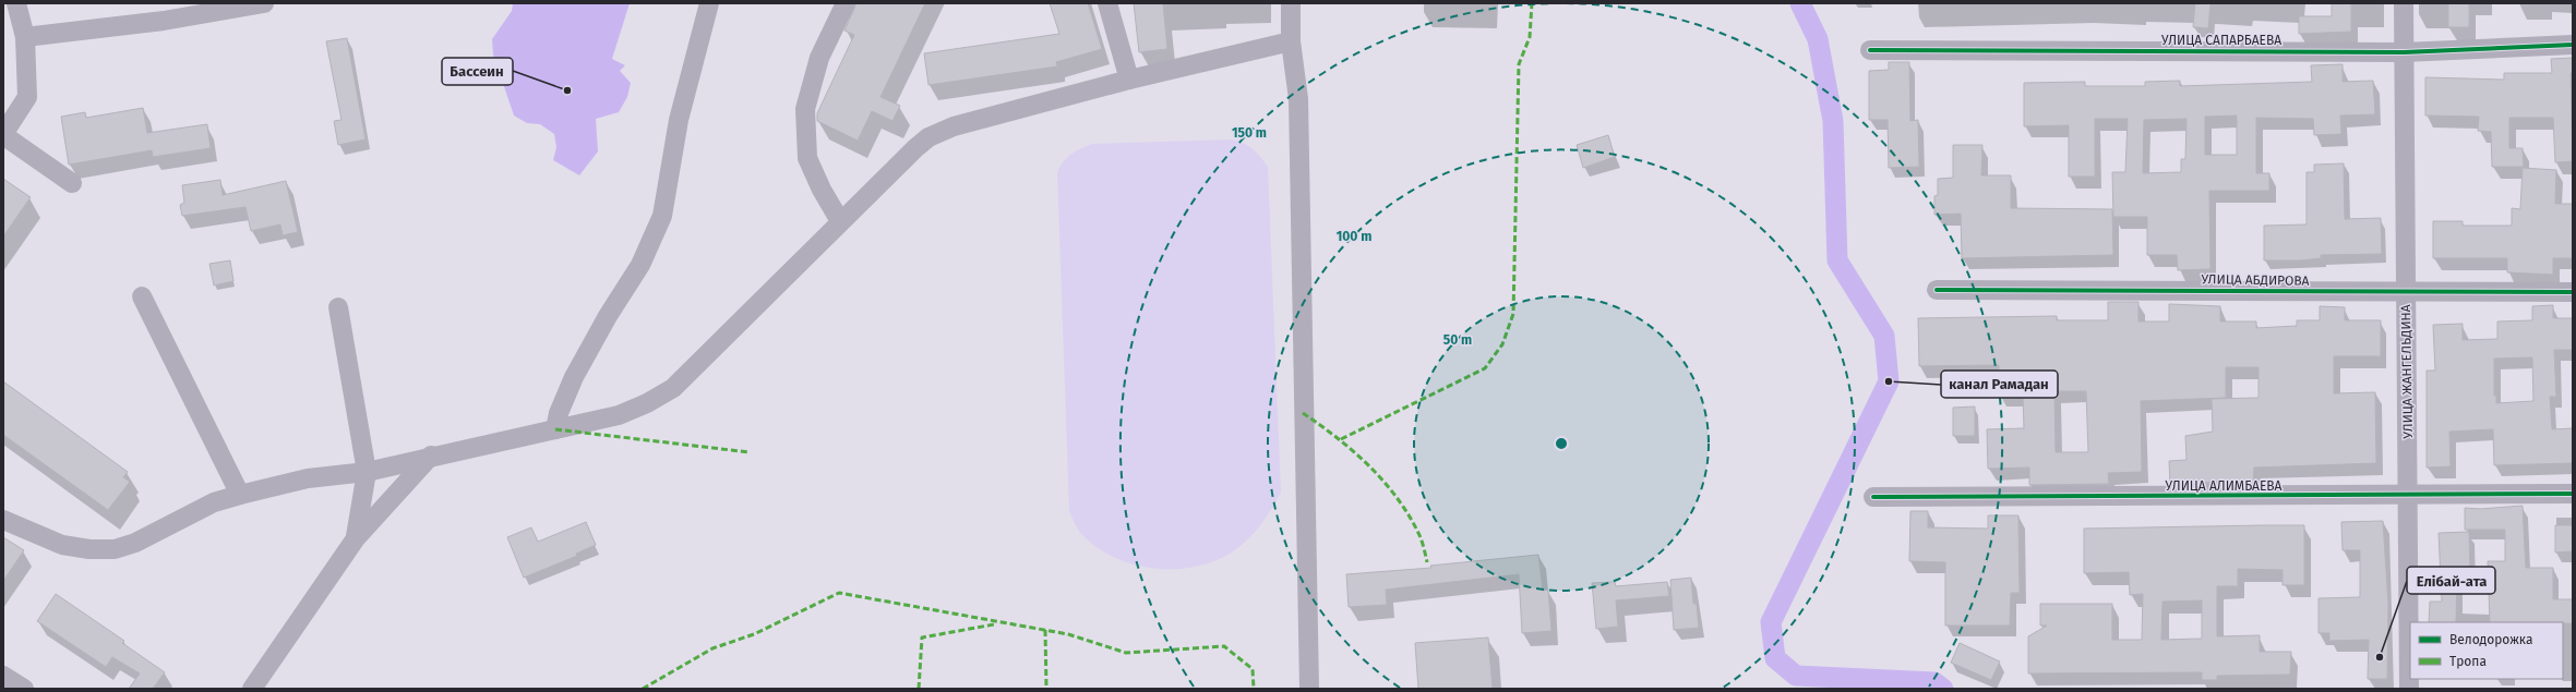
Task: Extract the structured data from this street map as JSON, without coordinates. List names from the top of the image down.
{
  "streets": {
    "street": [
      "УЛИЦА САПАРБАЕВА",
      "УЛИЦА АБДИРОВА",
      "УЛИЦА ЖАНГЕЛЬДИНА",
      "УЛИЦА АЛИМБАЕВА"
    ]
  },
  "crossings": [
    ["УЛИЦА САПАРБАЕВА", "УЛИЦА ЖАНГЕЛЬДИНА"],
    ["УЛИЦА АБДИРОВА", "УЛИЦА ЖАНГЕЛЬДИНА"],
    ["УЛИЦА ЖАНГЕЛЬДИНА", "УЛИЦА АЛИМБАЕВА"]
  ],
  "places": ["Бассеин", "канал Рамадан", "Елібай-ата"],
  "legend": ["Велодорожка", "Тропа"],
  "rings": ["150 m", "100 m", "50 m"]
}
